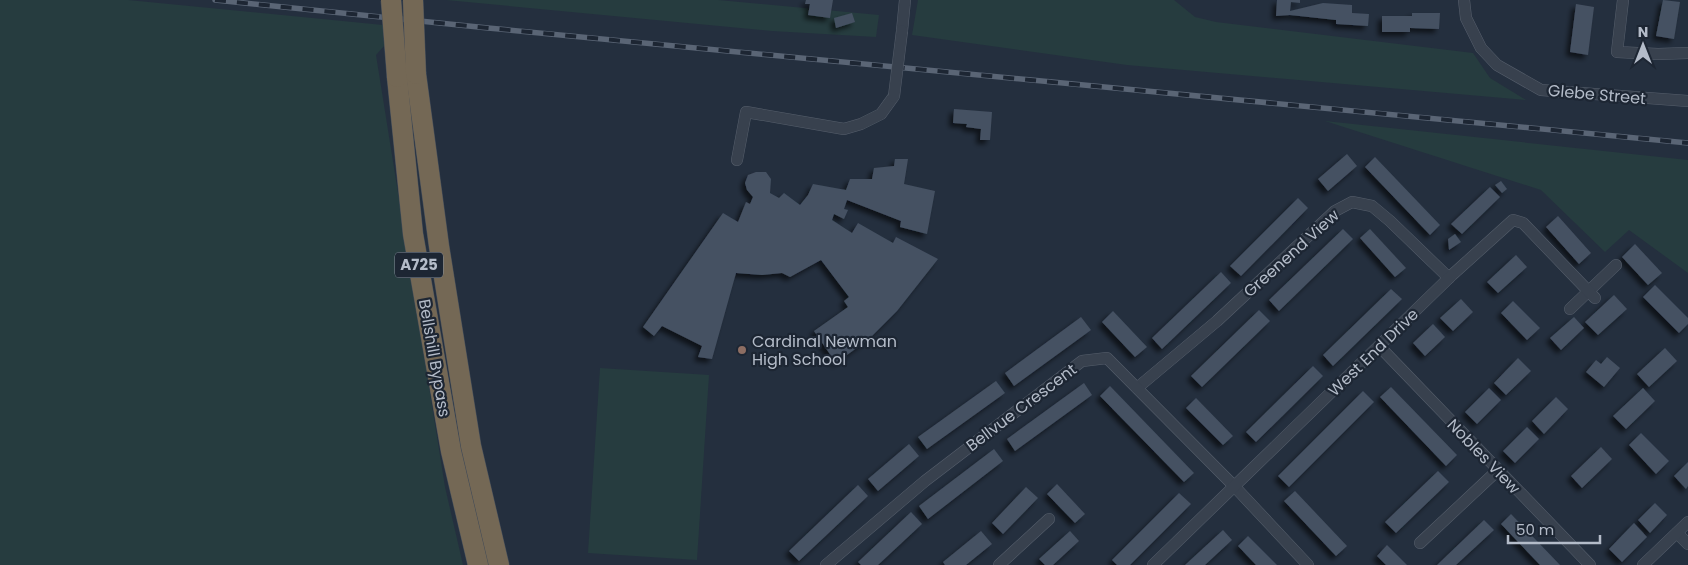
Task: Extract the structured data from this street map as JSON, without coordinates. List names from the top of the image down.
{
  "streets": {
    "highway": ["A725", "Bellshill Bypass"],
    "street": [
      "Glebe Street",
      "Greenend View",
      "West End Drive",
      "Bellvue Crescent",
      "Nobles View"
    ]
  },
  "crossings": [
    ["Greenend View", "West End Drive"],
    ["Greenend View", "Bellvue Crescent"],
    ["West End Drive", "Bellvue Crescent"],
    ["West End Drive", "Nobles View"]
  ],
  "places": ["Cardinal Newman High School"],
  "scale_bar": "50 m",
  "north": "top"
}
